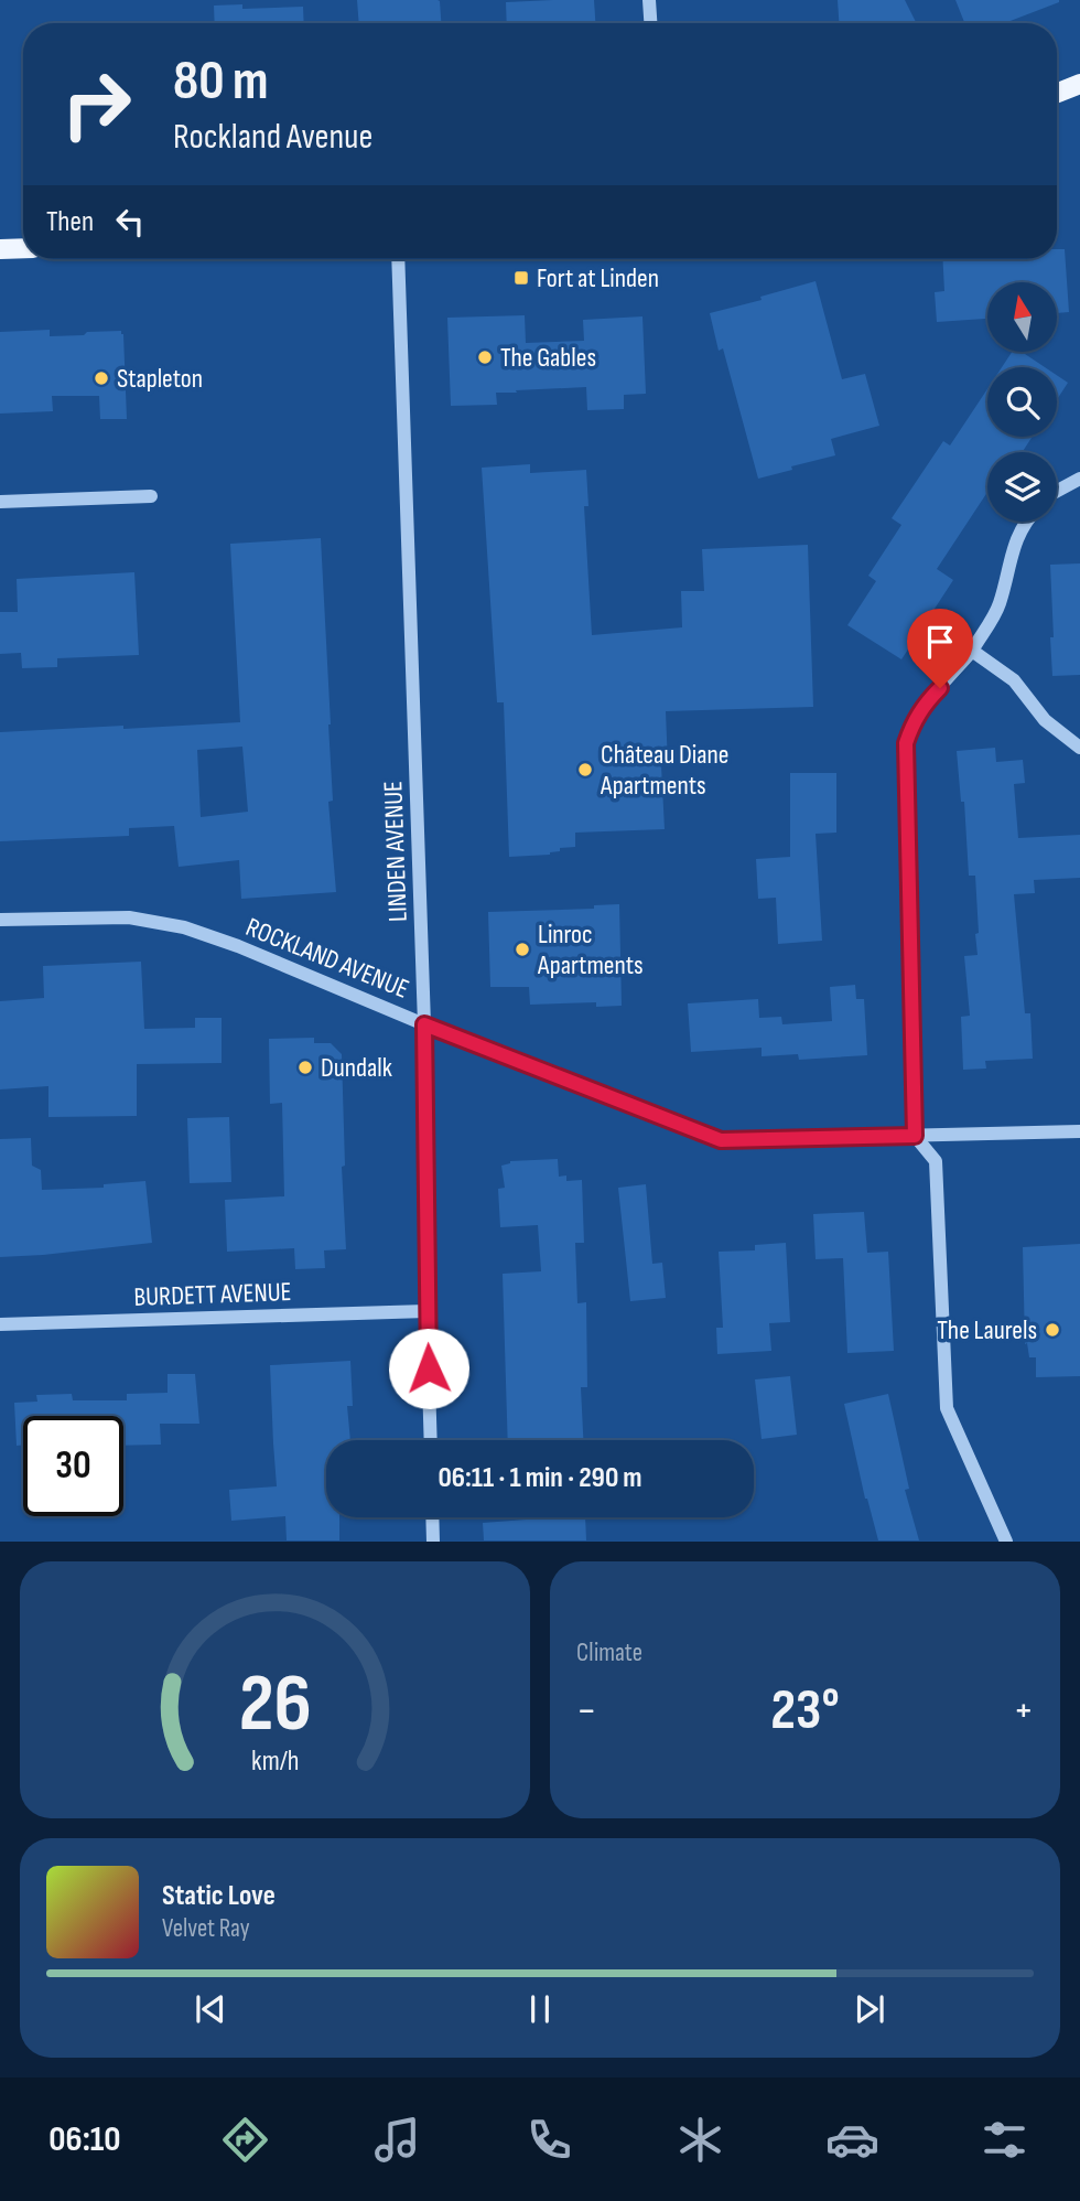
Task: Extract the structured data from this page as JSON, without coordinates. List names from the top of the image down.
{
  "streets": {
    "street": ["LINDEN AVENUE", "ROCKLAND AVENUE", "BURDETT AVENUE"]
  },
  "crossings": [
    ["LINDEN AVENUE", "ROCKLAND AVENUE"],
    ["LINDEN AVENUE", "BURDETT AVENUE"]
  ],
  "places": {
    "transit": ["Fort at Linden"],
    "other": [
      "The Gables",
      "Stapleton",
      "Château Diane Apartments",
      "Linroc Apartments",
      "Dundalk",
      "The Laurels"
    ]
  },
  "north": "top",
  "page": {
    "turn": ["80 m", "Rockland Avenue"],
    "then": "Then",
    "limit": "30",
    "trip": "06:11 · 1 min · 290 m",
    "tile": "Climate",
    "heat": ["−", "23°", "+"],
    "song": ["Static Love", "Velvet Ray"],
    "tabs": "06:10",
    "gauge": ["26", "km/h"]
  }
}
